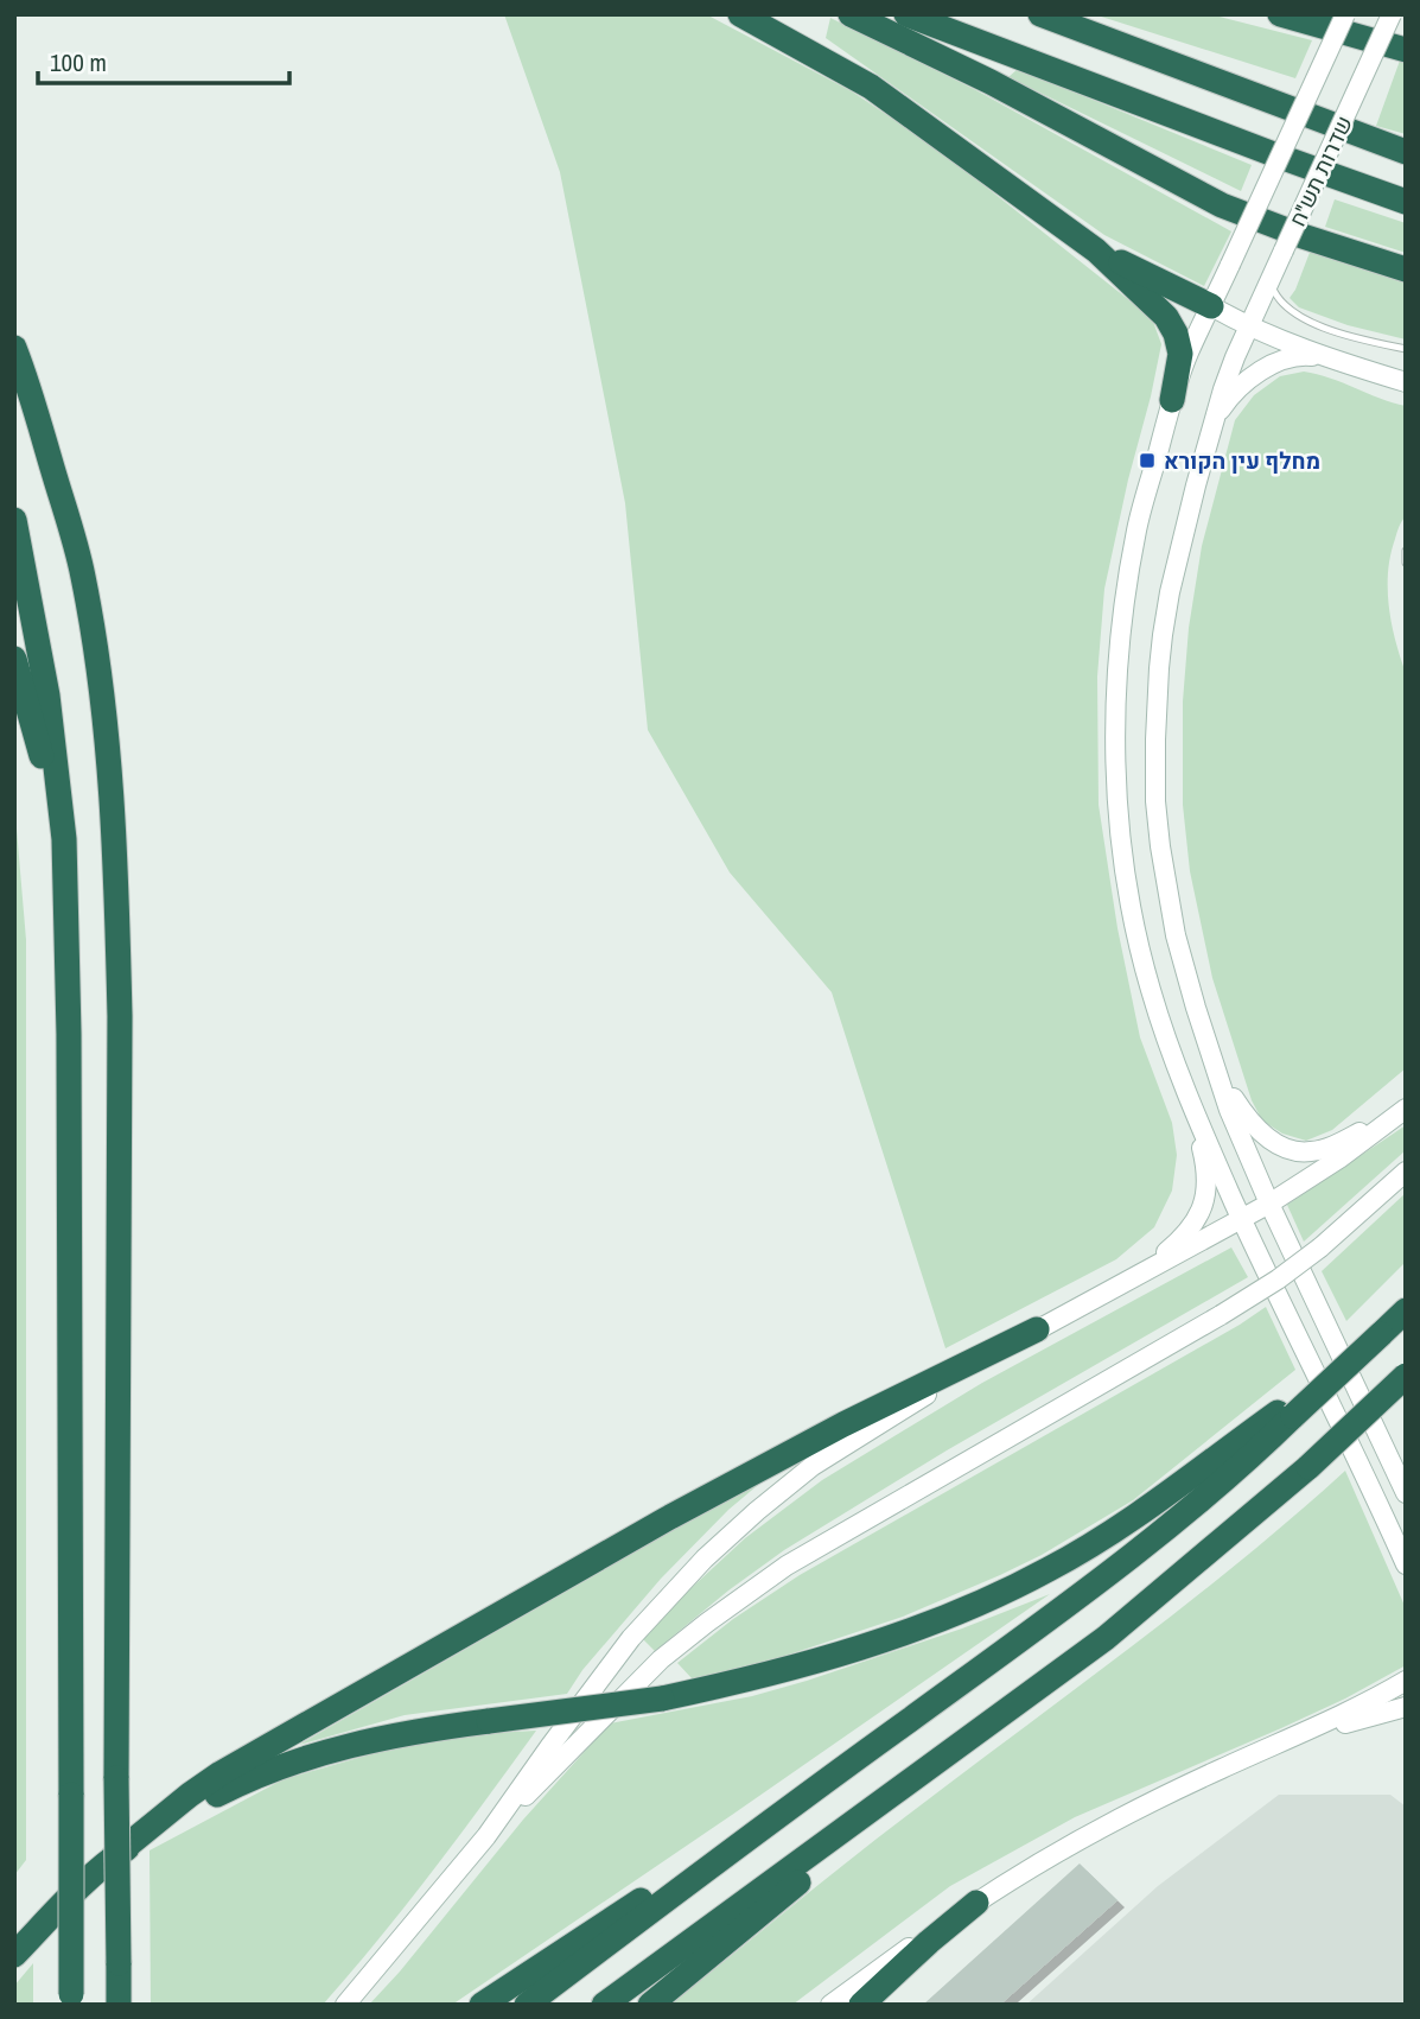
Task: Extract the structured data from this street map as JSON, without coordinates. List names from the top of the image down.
{
  "streets": {
    "main road": ["שדרות תש\"ח"]
  },
  "places": {
    "transit": ["מחלף עין הקורא"]
  },
  "scale_bar": "100 m"
}
